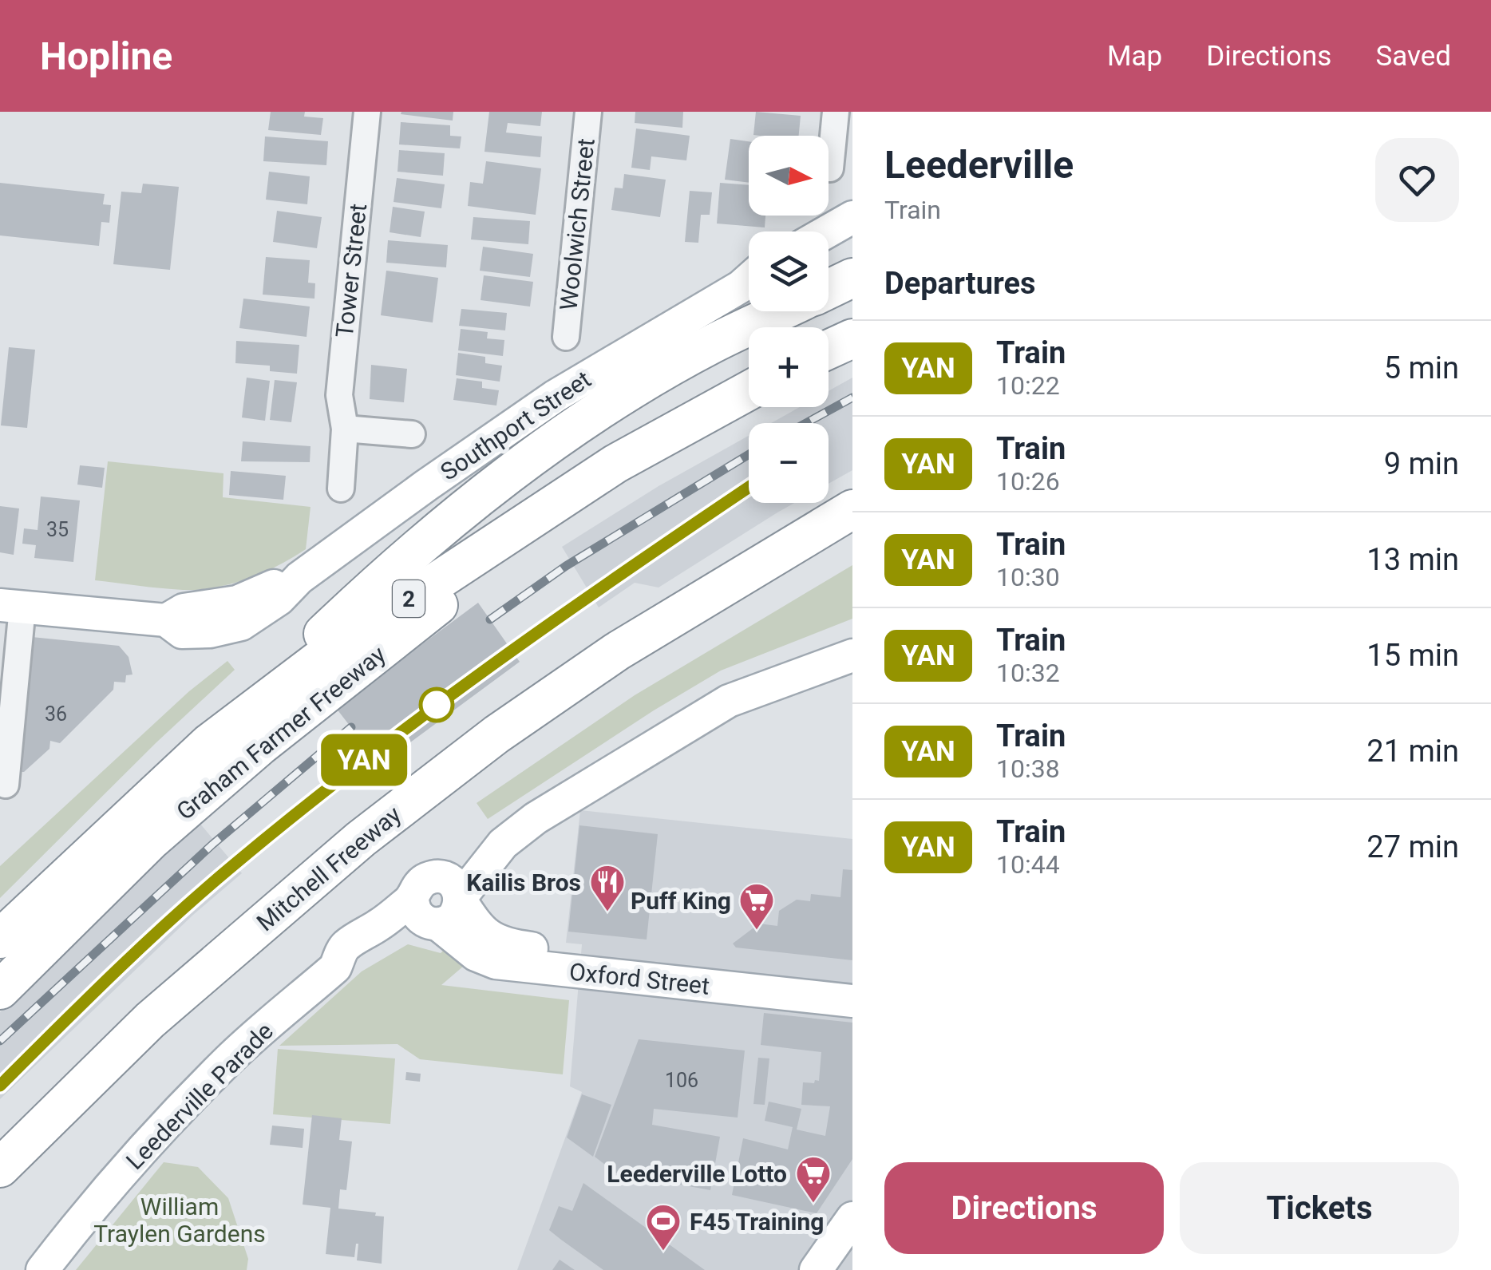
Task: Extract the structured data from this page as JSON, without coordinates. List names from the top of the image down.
{
  "streets": {
    "highway": ["2", "Graham Farmer Freeway", "Mitchell Freeway"],
    "main road": ["Southport Street", "Oxford Street", "Leederville Parade"],
    "street": ["Woolwich Street", "Tower Street"]
  },
  "crossings": [
    ["2", "Graham Farmer Freeway"],
    ["Oxford Street", "Leederville Parade"]
  ],
  "parks": ["William Traylen Gardens"],
  "places": {
    "restaurant": ["Kailis Bros"],
    "supermarket": ["Puff King", "Leederville Lotto"],
    "sports": ["F45 Training"]
  },
  "house_numbers": ["35", "36", "106"],
  "north": "right",
  "page": {
    "header": "Hopline",
    "nav": ["Map", "Directions", "Saved"],
    "on_map": "YAN",
    "heading": [
      ["Leederville", "Train"],
      "Departures"
    ],
    "map_buttons": ["+", "−"],
    "list": [
      {
        "mark": "YAN",
        "name": "Train",
        "note": "10:22",
        "value": "5 min"
      },
      {
        "mark": "YAN",
        "name": "Train",
        "note": "10:26",
        "value": "9 min"
      },
      {
        "mark": "YAN",
        "name": "Train",
        "note": "10:30",
        "value": "13 min"
      },
      {
        "mark": "YAN",
        "name": "Train",
        "note": "10:32",
        "value": "15 min"
      },
      {
        "mark": "YAN",
        "name": "Train",
        "note": "10:38",
        "value": "21 min"
      },
      {
        "mark": "YAN",
        "name": "Train",
        "note": "10:44",
        "value": "27 min"
      }
    ],
    "buttons": ["Directions", "Tickets"]
  }
}
